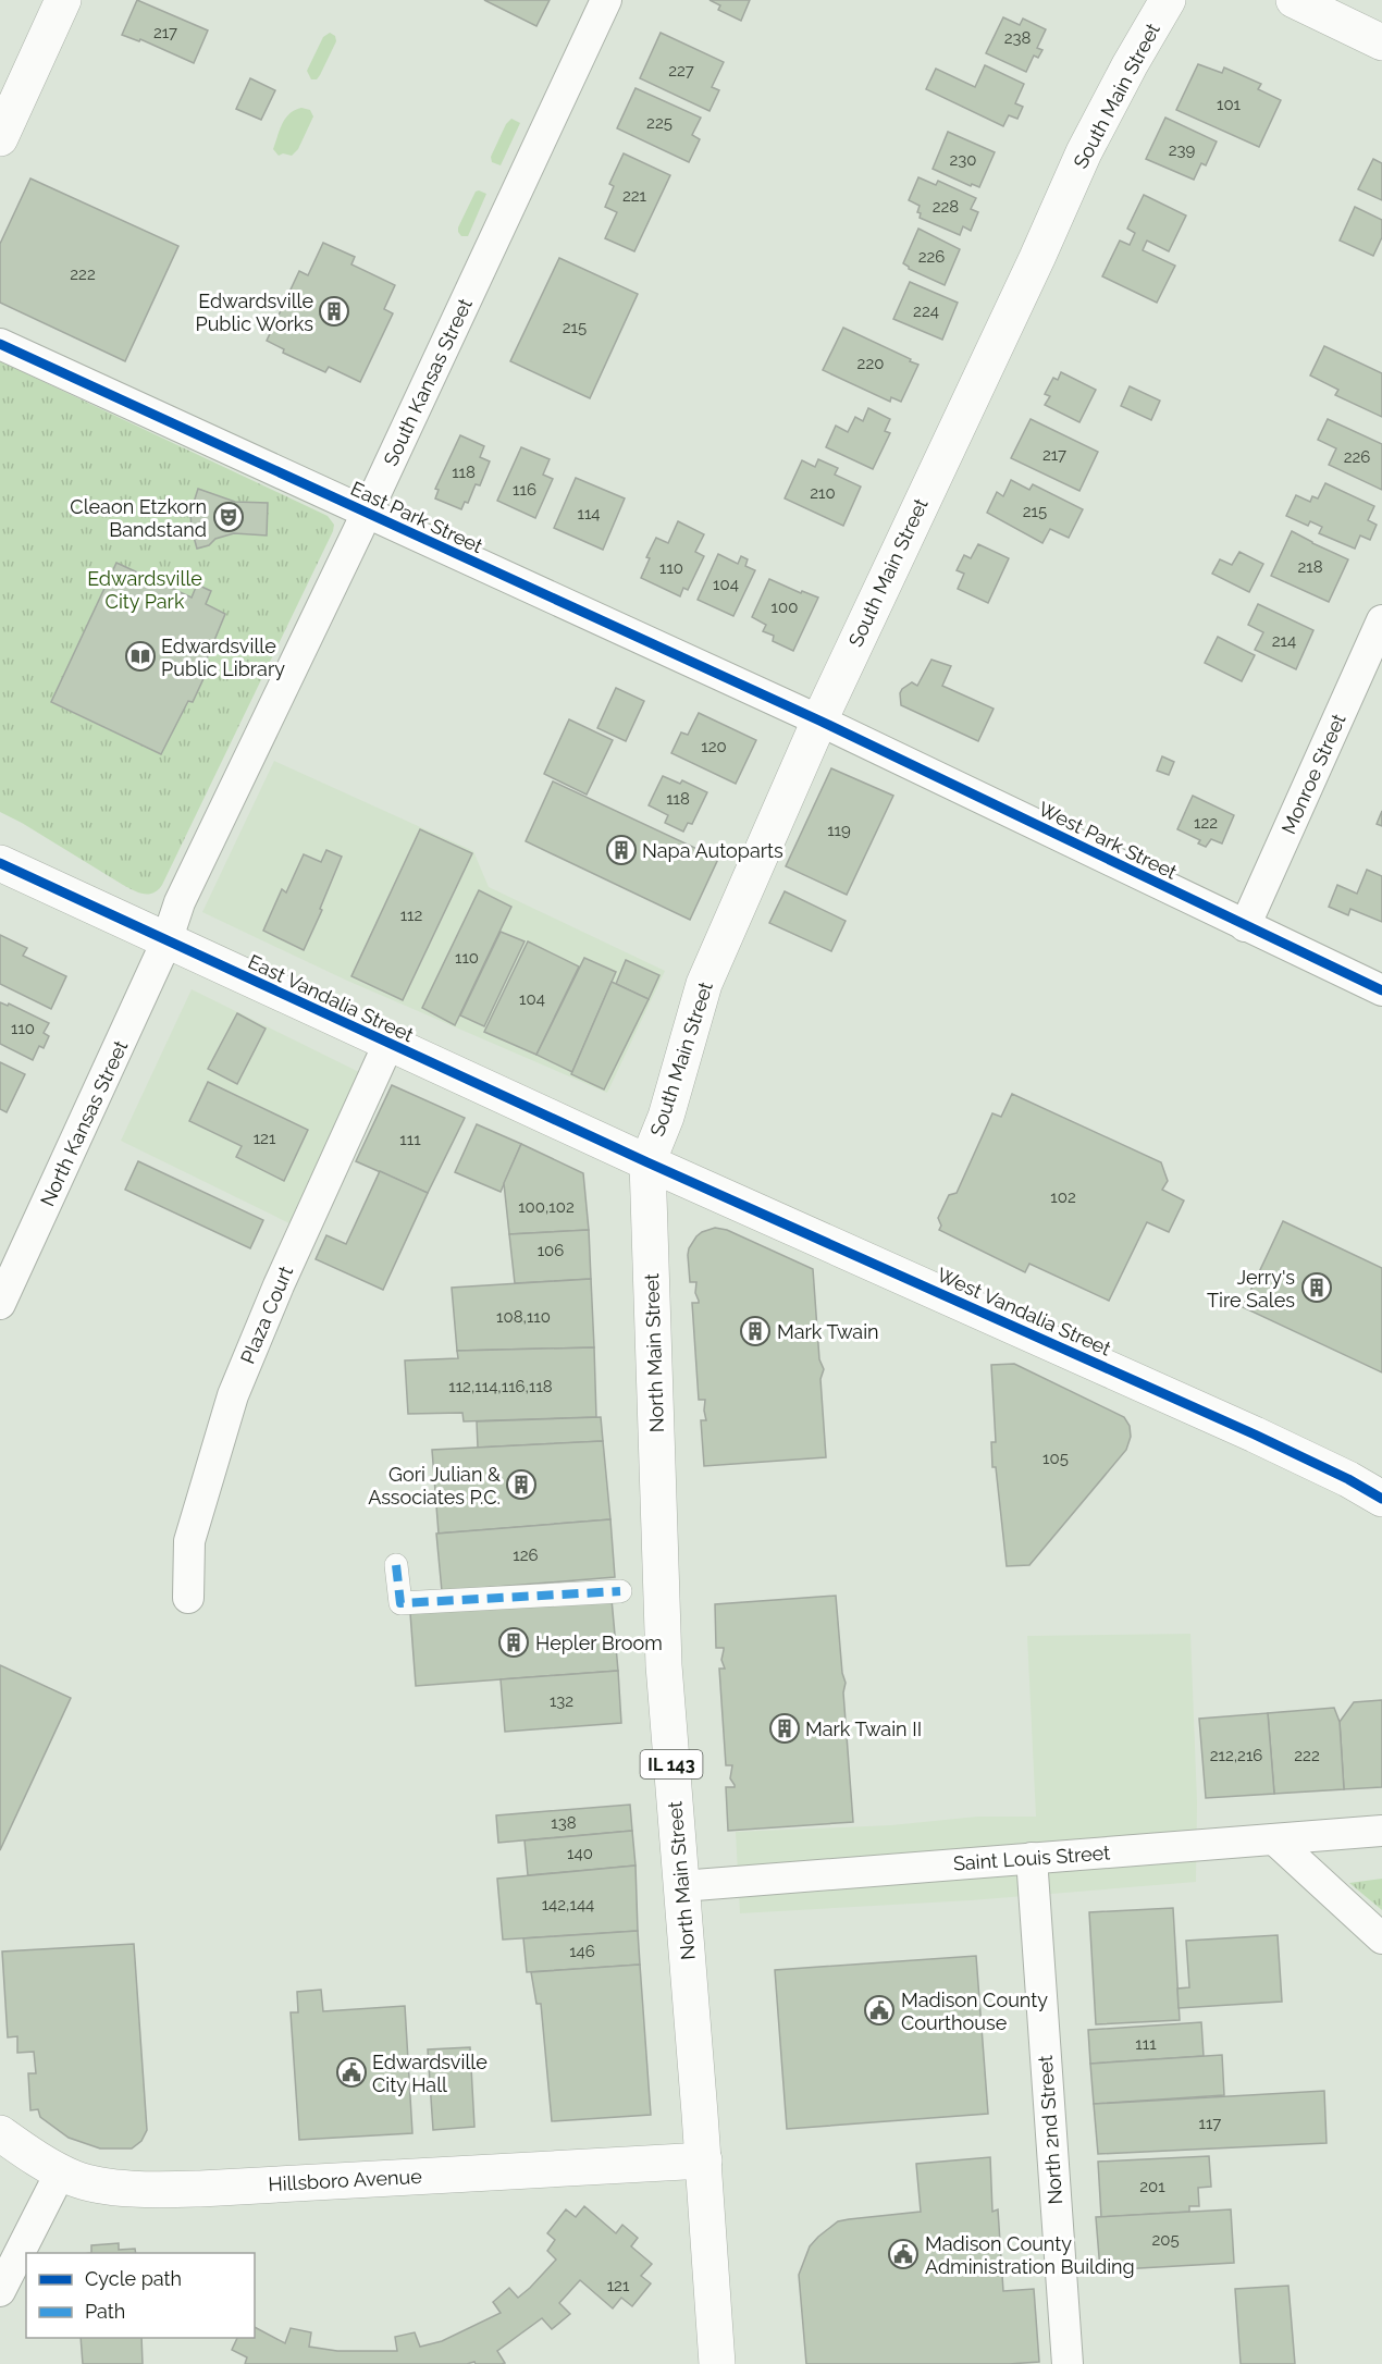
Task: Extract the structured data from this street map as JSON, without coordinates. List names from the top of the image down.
{
  "streets": {
    "main road": [
      "South Main Street",
      "East Vandalia Street",
      "West Vandalia Street",
      "North Main Street",
      "IL 143",
      "Hillsboro Avenue"
    ],
    "street": [
      "South Kansas Street",
      "East Park Street",
      "Monroe Street",
      "West Park Street",
      "North Kansas Street",
      "Plaza Court",
      "Saint Louis Street",
      "North 2nd Street"
    ]
  },
  "crossings": [
    ["South Main Street", "East Park Street"],
    ["South Main Street", "West Park Street"],
    ["South Main Street", "East Vandalia Street"],
    ["South Main Street", "West Vandalia Street"],
    ["South Main Street", "North Main Street"],
    ["South Kansas Street", "East Park Street"],
    ["South Kansas Street", "East Vandalia Street"],
    ["South Kansas Street", "North Kansas Street"],
    ["East Park Street", "West Park Street"],
    ["Monroe Street", "West Park Street"],
    ["East Vandalia Street", "North Kansas Street"],
    ["East Vandalia Street", "West Vandalia Street"],
    ["East Vandalia Street", "Plaza Court"],
    ["East Vandalia Street", "North Main Street"],
    ["West Vandalia Street", "North Main Street"],
    ["North Main Street", "Saint Louis Street"],
    ["North Main Street", "Hillsboro Avenue"],
    ["Saint Louis Street", "North 2nd Street"]
  ],
  "parks": ["Edwardsville City Park"],
  "places": {
    "building": [
      "Edwardsville Public Works",
      "Napa Autoparts",
      "Jerry's Tire Sales",
      "Mark Twain",
      "Gori Julian & Associates P.C.",
      "Hepler Broom",
      "Mark Twain II"
    ],
    "theatre": ["Cleaon Etzkorn Bandstand"],
    "library": ["Edwardsville Public Library"],
    "public building": ["Madison County Courthouse", "Edwardsville City Hall", "Madison County Administration Building"]
  },
  "house_numbers": [
    "217",
    "238",
    "227",
    "101",
    "225",
    "239",
    "230",
    "221",
    "228",
    "226",
    "222",
    "224",
    "215",
    "220",
    "217",
    "226",
    "118",
    "116",
    "210",
    "215",
    "114",
    "218",
    "110",
    "104",
    "100",
    "214",
    "120",
    "118",
    "122",
    "119",
    "112",
    "110",
    "104",
    "110",
    "121",
    "111",
    "102",
    "100,102",
    "106",
    "108,110",
    "112,114,116,118",
    "105",
    "126",
    "132",
    "212,216",
    "222",
    "138",
    "140",
    "142,144",
    "146",
    "111",
    "117",
    "201",
    "205",
    "121"
  ],
  "legend": ["Cycle path", "Path"]
}
